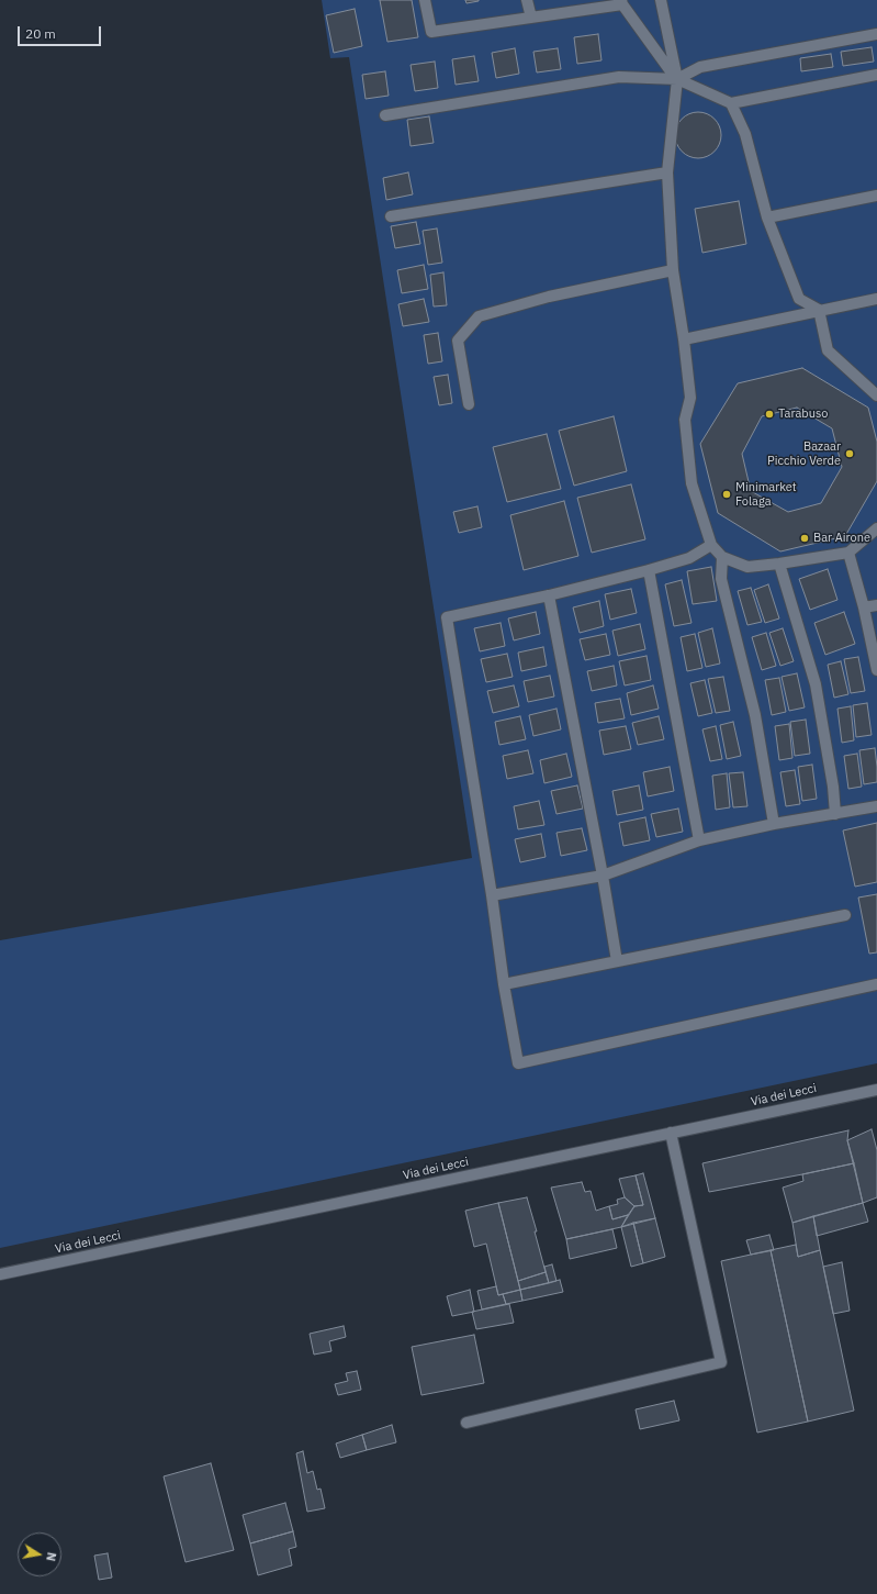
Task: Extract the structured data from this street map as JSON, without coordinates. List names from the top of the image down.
{
  "streets": {
    "street": ["Via dei Lecci"]
  },
  "places": [
    "Tarabuso",
    "Bazaar Picchio Verde",
    "Minimarket Folaga",
    "Bar Airone"
  ],
  "scale_bar": "20 m",
  "north": "right"
}
